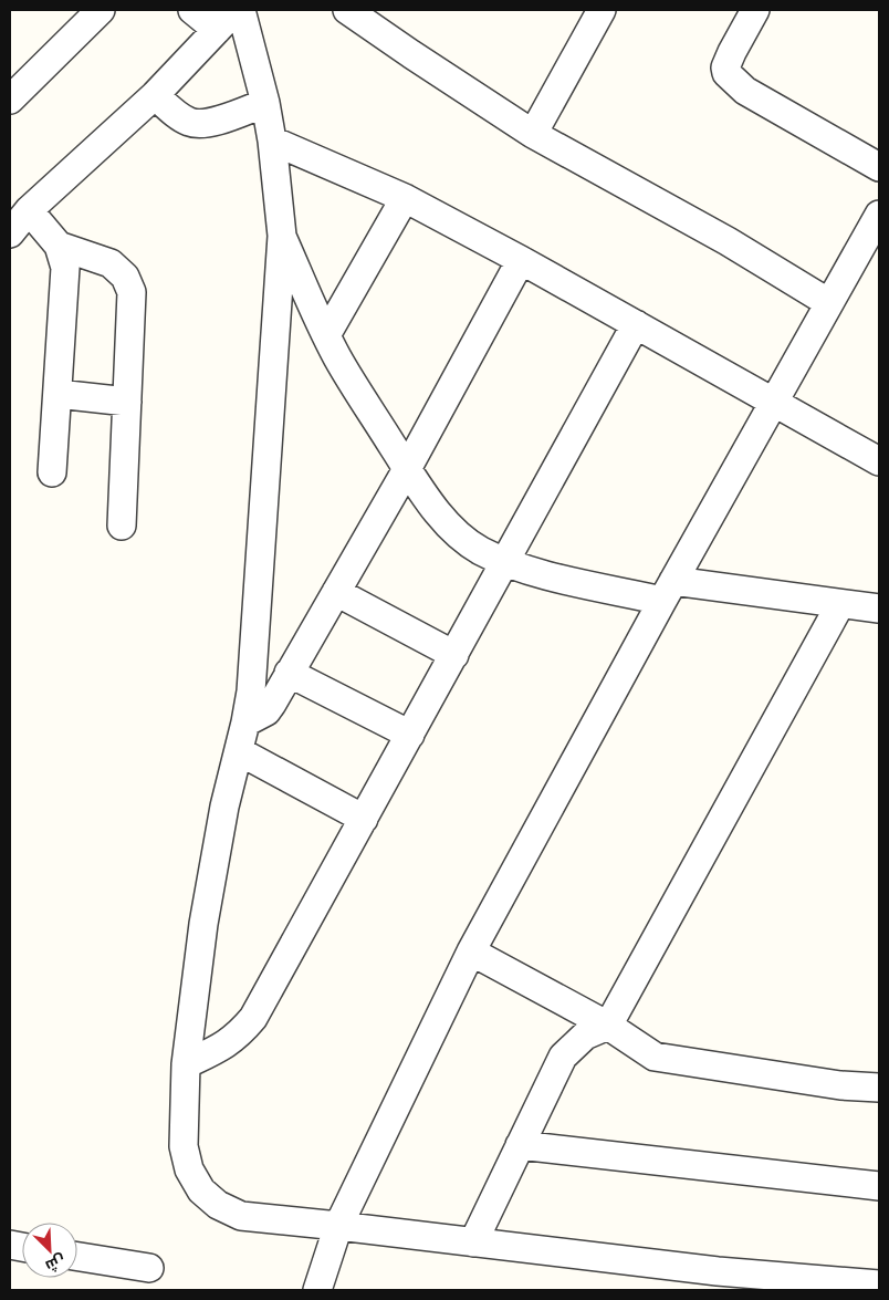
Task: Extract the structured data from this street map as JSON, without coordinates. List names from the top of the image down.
{
  "north": "bottom right"
}
